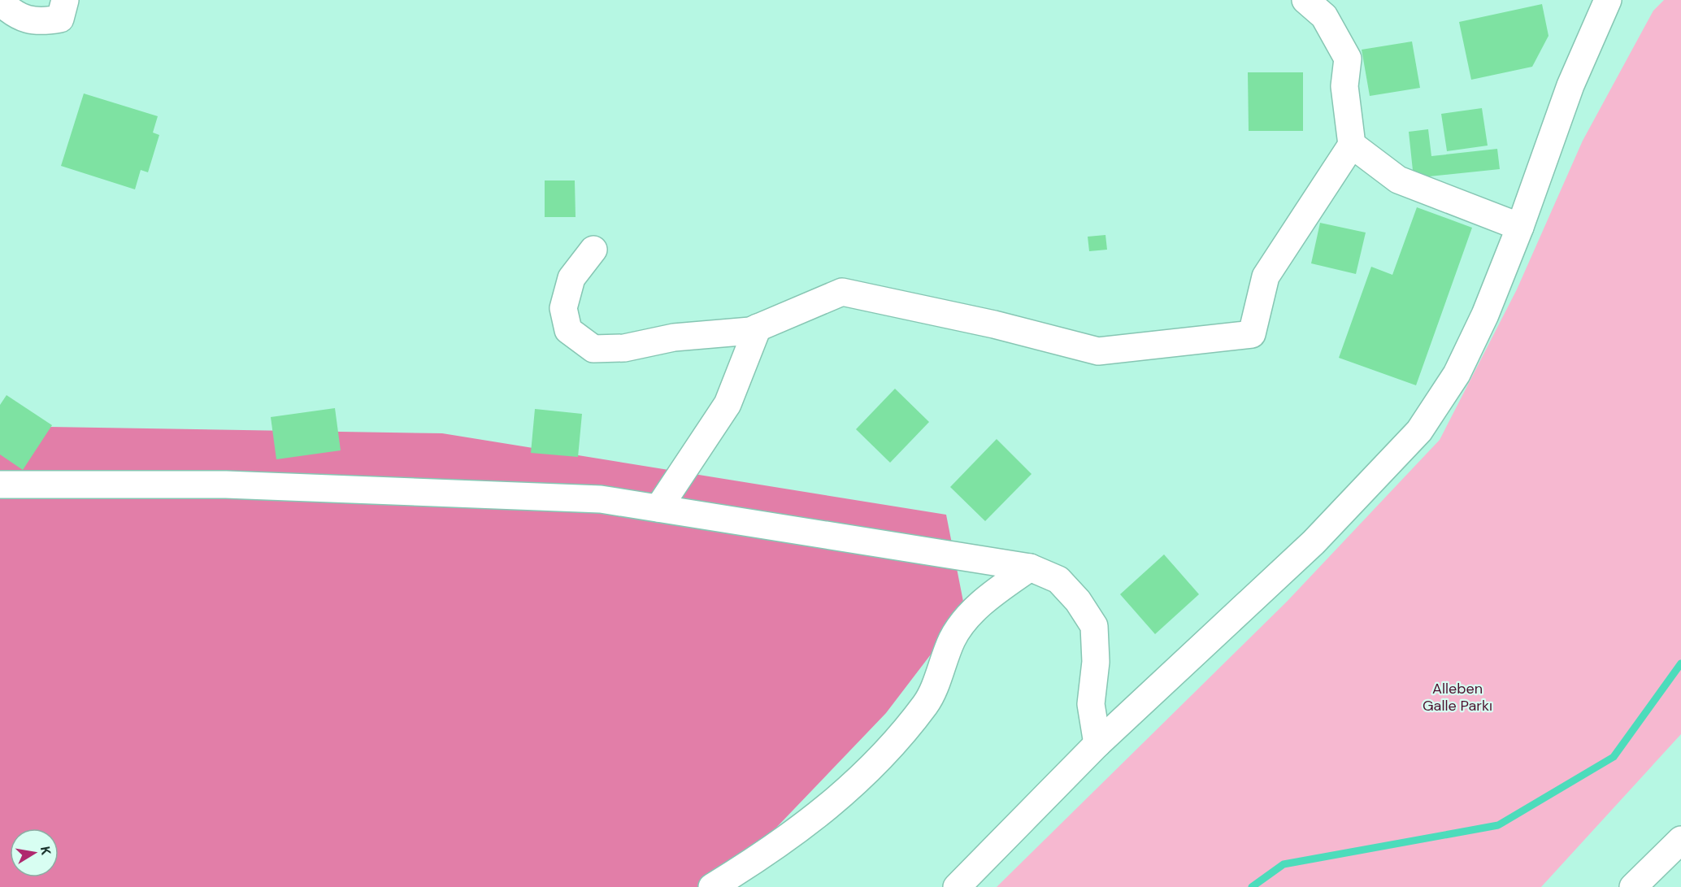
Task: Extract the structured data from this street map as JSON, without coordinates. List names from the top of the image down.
{
  "parks": ["Alleben Galle Parkı"],
  "north": "right"
}
